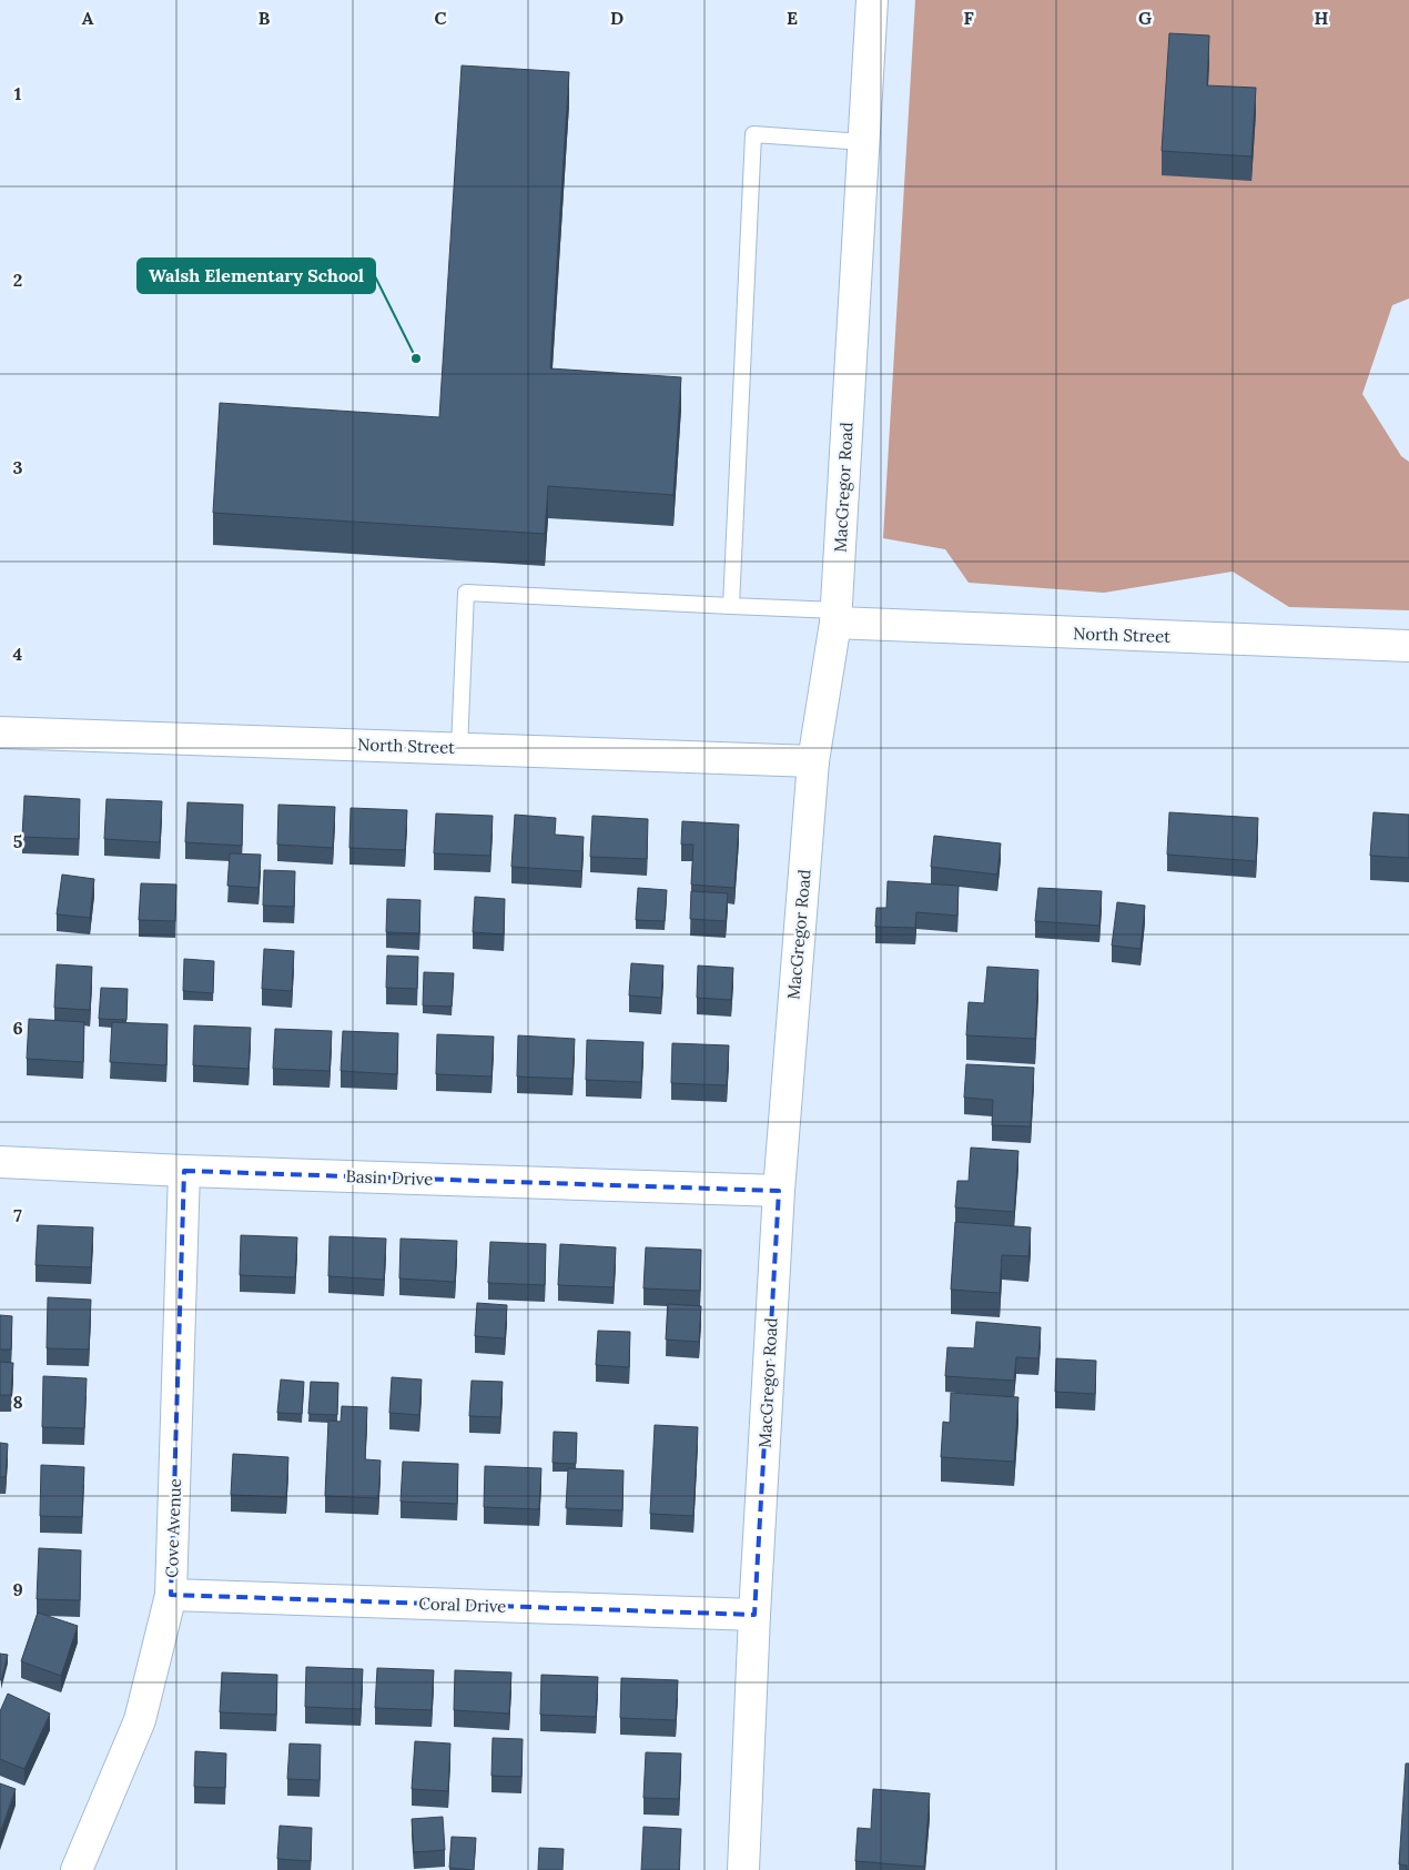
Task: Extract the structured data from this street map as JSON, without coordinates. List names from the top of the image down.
{
  "streets": {
    "street": [
      "MacGregor Road",
      "North Street",
      "Basin Drive",
      "Cove Avenue",
      "Coral Drive"
    ]
  },
  "crossings": [
    ["MacGregor Road", "North Street"],
    ["MacGregor Road", "Basin Drive"],
    ["MacGregor Road", "Coral Drive"],
    ["Basin Drive", "Cove Avenue"],
    ["Cove Avenue", "Coral Drive"]
  ],
  "places": ["Walsh Elementary School"],
  "grid": {
    "columns": [
      "A",
      "B",
      "C",
      "D",
      "E",
      "F",
      "G",
      "H"
    ],
    "rows": [
      "1",
      "2",
      "3",
      "4",
      "5",
      "6",
      "7",
      "8",
      "9"
    ]
  }
}
